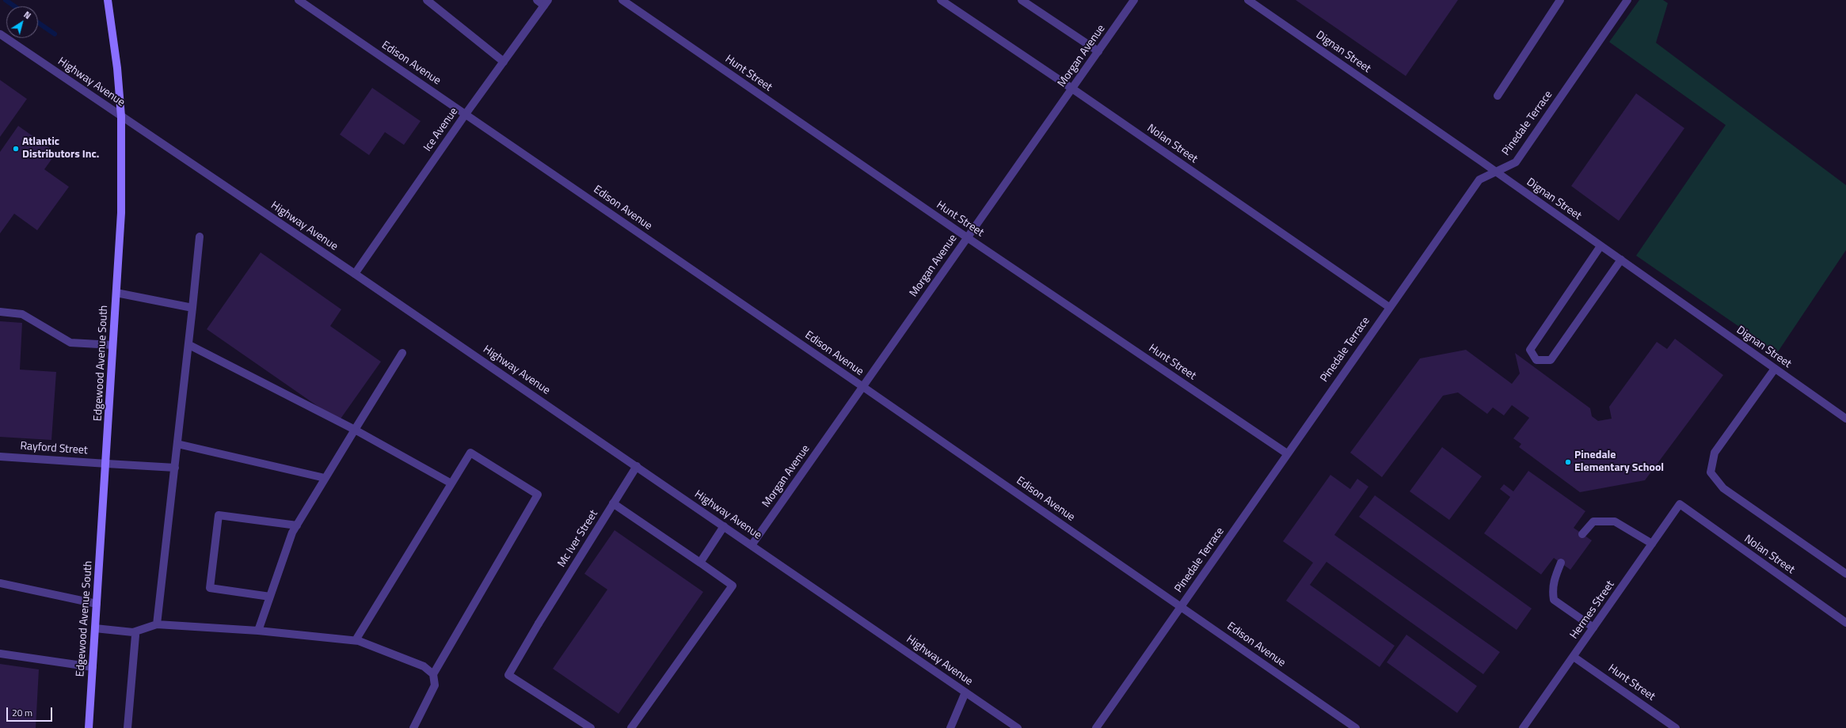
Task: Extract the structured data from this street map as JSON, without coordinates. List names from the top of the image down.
{
  "streets": {
    "main road": ["Edgewood Avenue South"],
    "street": [
      "Dignan Street",
      "Morgan Avenue",
      "Edison Avenue",
      "Hunt Street",
      "Highway Avenue",
      "Pinedale Terrace",
      "Ice Avenue",
      "Nolan Street",
      "Rayford Street",
      "Mc Iver Street",
      "Hermes Street"
    ]
  },
  "crossings": [
    ["Dignan Street", "Pinedale Terrace"],
    ["Morgan Avenue", "Edison Avenue"],
    ["Morgan Avenue", "Hunt Street"],
    ["Morgan Avenue", "Highway Avenue"],
    ["Morgan Avenue", "Nolan Street"],
    ["Edison Avenue", "Pinedale Terrace"],
    ["Edison Avenue", "Ice Avenue"],
    ["Hunt Street", "Pinedale Terrace"],
    ["Hunt Street", "Hermes Street"],
    ["Highway Avenue", "Ice Avenue"],
    ["Highway Avenue", "Edgewood Avenue South"],
    ["Highway Avenue", "Mc Iver Street"],
    ["Pinedale Terrace", "Nolan Street"],
    ["Nolan Street", "Hermes Street"],
    ["Edgewood Avenue South", "Rayford Street"]
  ],
  "places": ["Atlantic Distributors Inc.", "Pinedale Elementary School"],
  "scale_bar": "20 m",
  "north": "top right"
}
